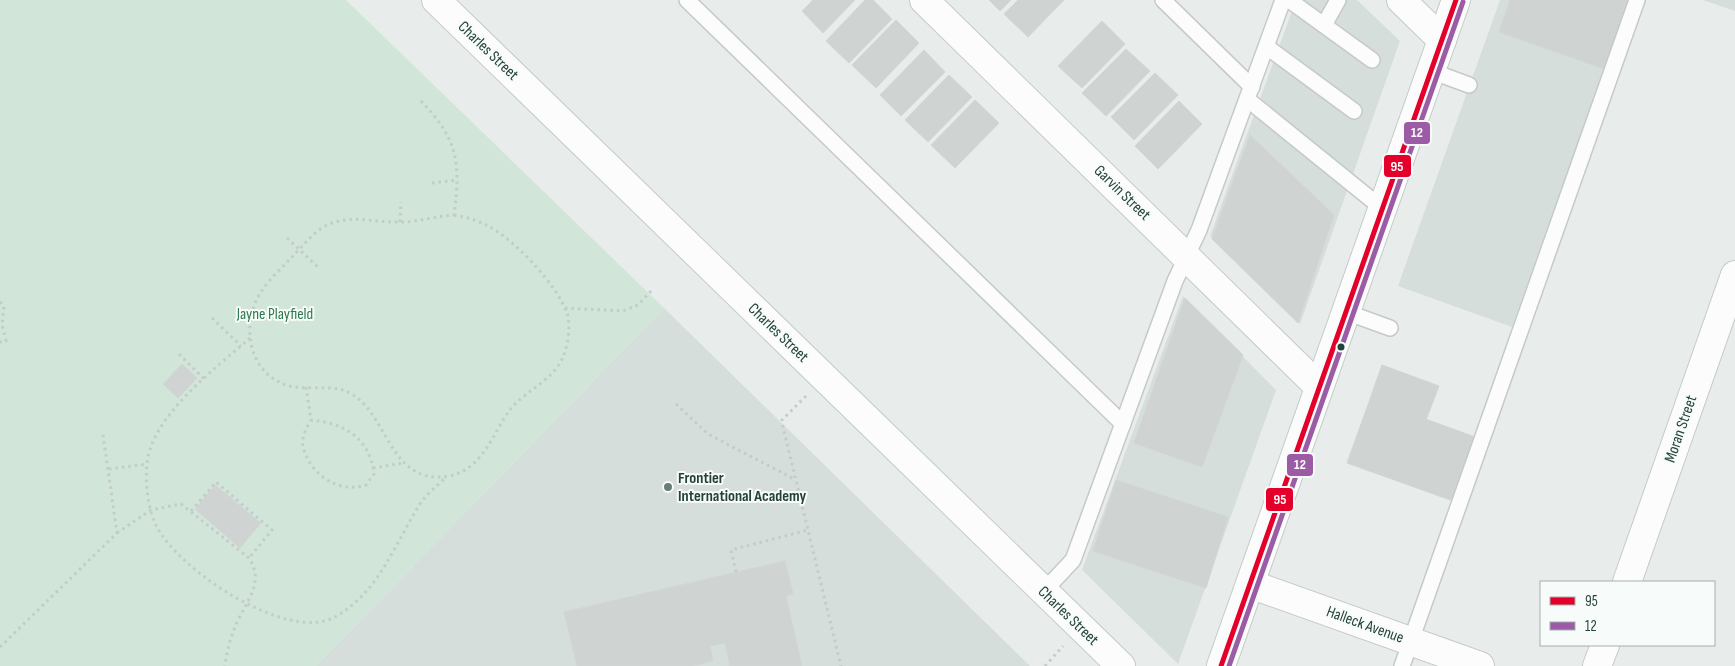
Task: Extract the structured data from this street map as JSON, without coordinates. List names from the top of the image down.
{
  "streets": {
    "street": [
      "Charles Street",
      "Garvin Street",
      "Moran Street",
      "Halleck Avenue"
    ]
  },
  "parks": ["Jayne Playfield"],
  "places": ["Frontier International Academy"],
  "lines": ["transit line 95", "transit line 12"],
  "legend": ["95", "12"]
}
